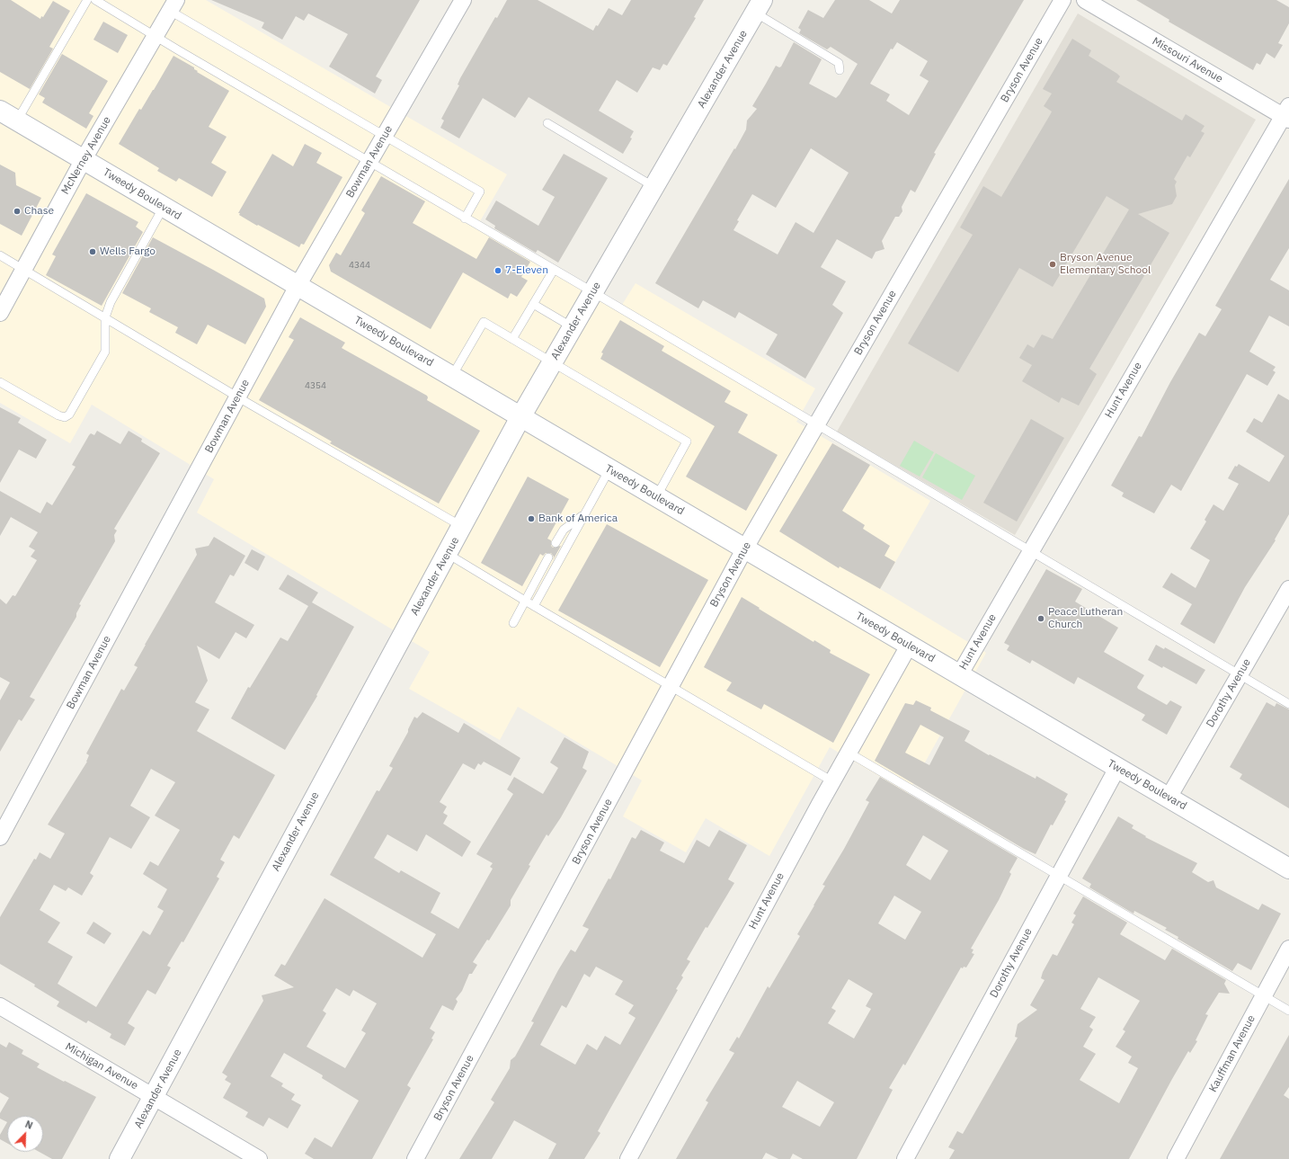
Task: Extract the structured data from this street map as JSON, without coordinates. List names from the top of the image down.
{
  "streets": {
    "main road": ["Alexander Avenue", "Tweedy Boulevard"],
    "street": [
      "Missouri Avenue",
      "Bryson Avenue",
      "McNerney Avenue",
      "Bowman Avenue",
      "Hunt Avenue",
      "Dorothy Avenue",
      "Kauffman Avenue",
      "Michigan Avenue"
    ]
  },
  "crossings": [
    ["Missouri Avenue", "Hunt Avenue"],
    ["Alexander Avenue", "Tweedy Boulevard"],
    ["Alexander Avenue", "Michigan Avenue"],
    ["Bryson Avenue", "Tweedy Boulevard"],
    ["McNerney Avenue", "Tweedy Boulevard"],
    ["Bowman Avenue", "Tweedy Boulevard"],
    ["Tweedy Boulevard", "Hunt Avenue"],
    ["Tweedy Boulevard", "Dorothy Avenue"]
  ],
  "places": [
    "Chase",
    "Wells Fargo",
    "Bryson Avenue Elementary School",
    "7-Eleven",
    "Bank of America",
    "Peace Lutheran Church"
  ],
  "house_numbers": ["4344", "4354"],
  "north": "top right"
}
